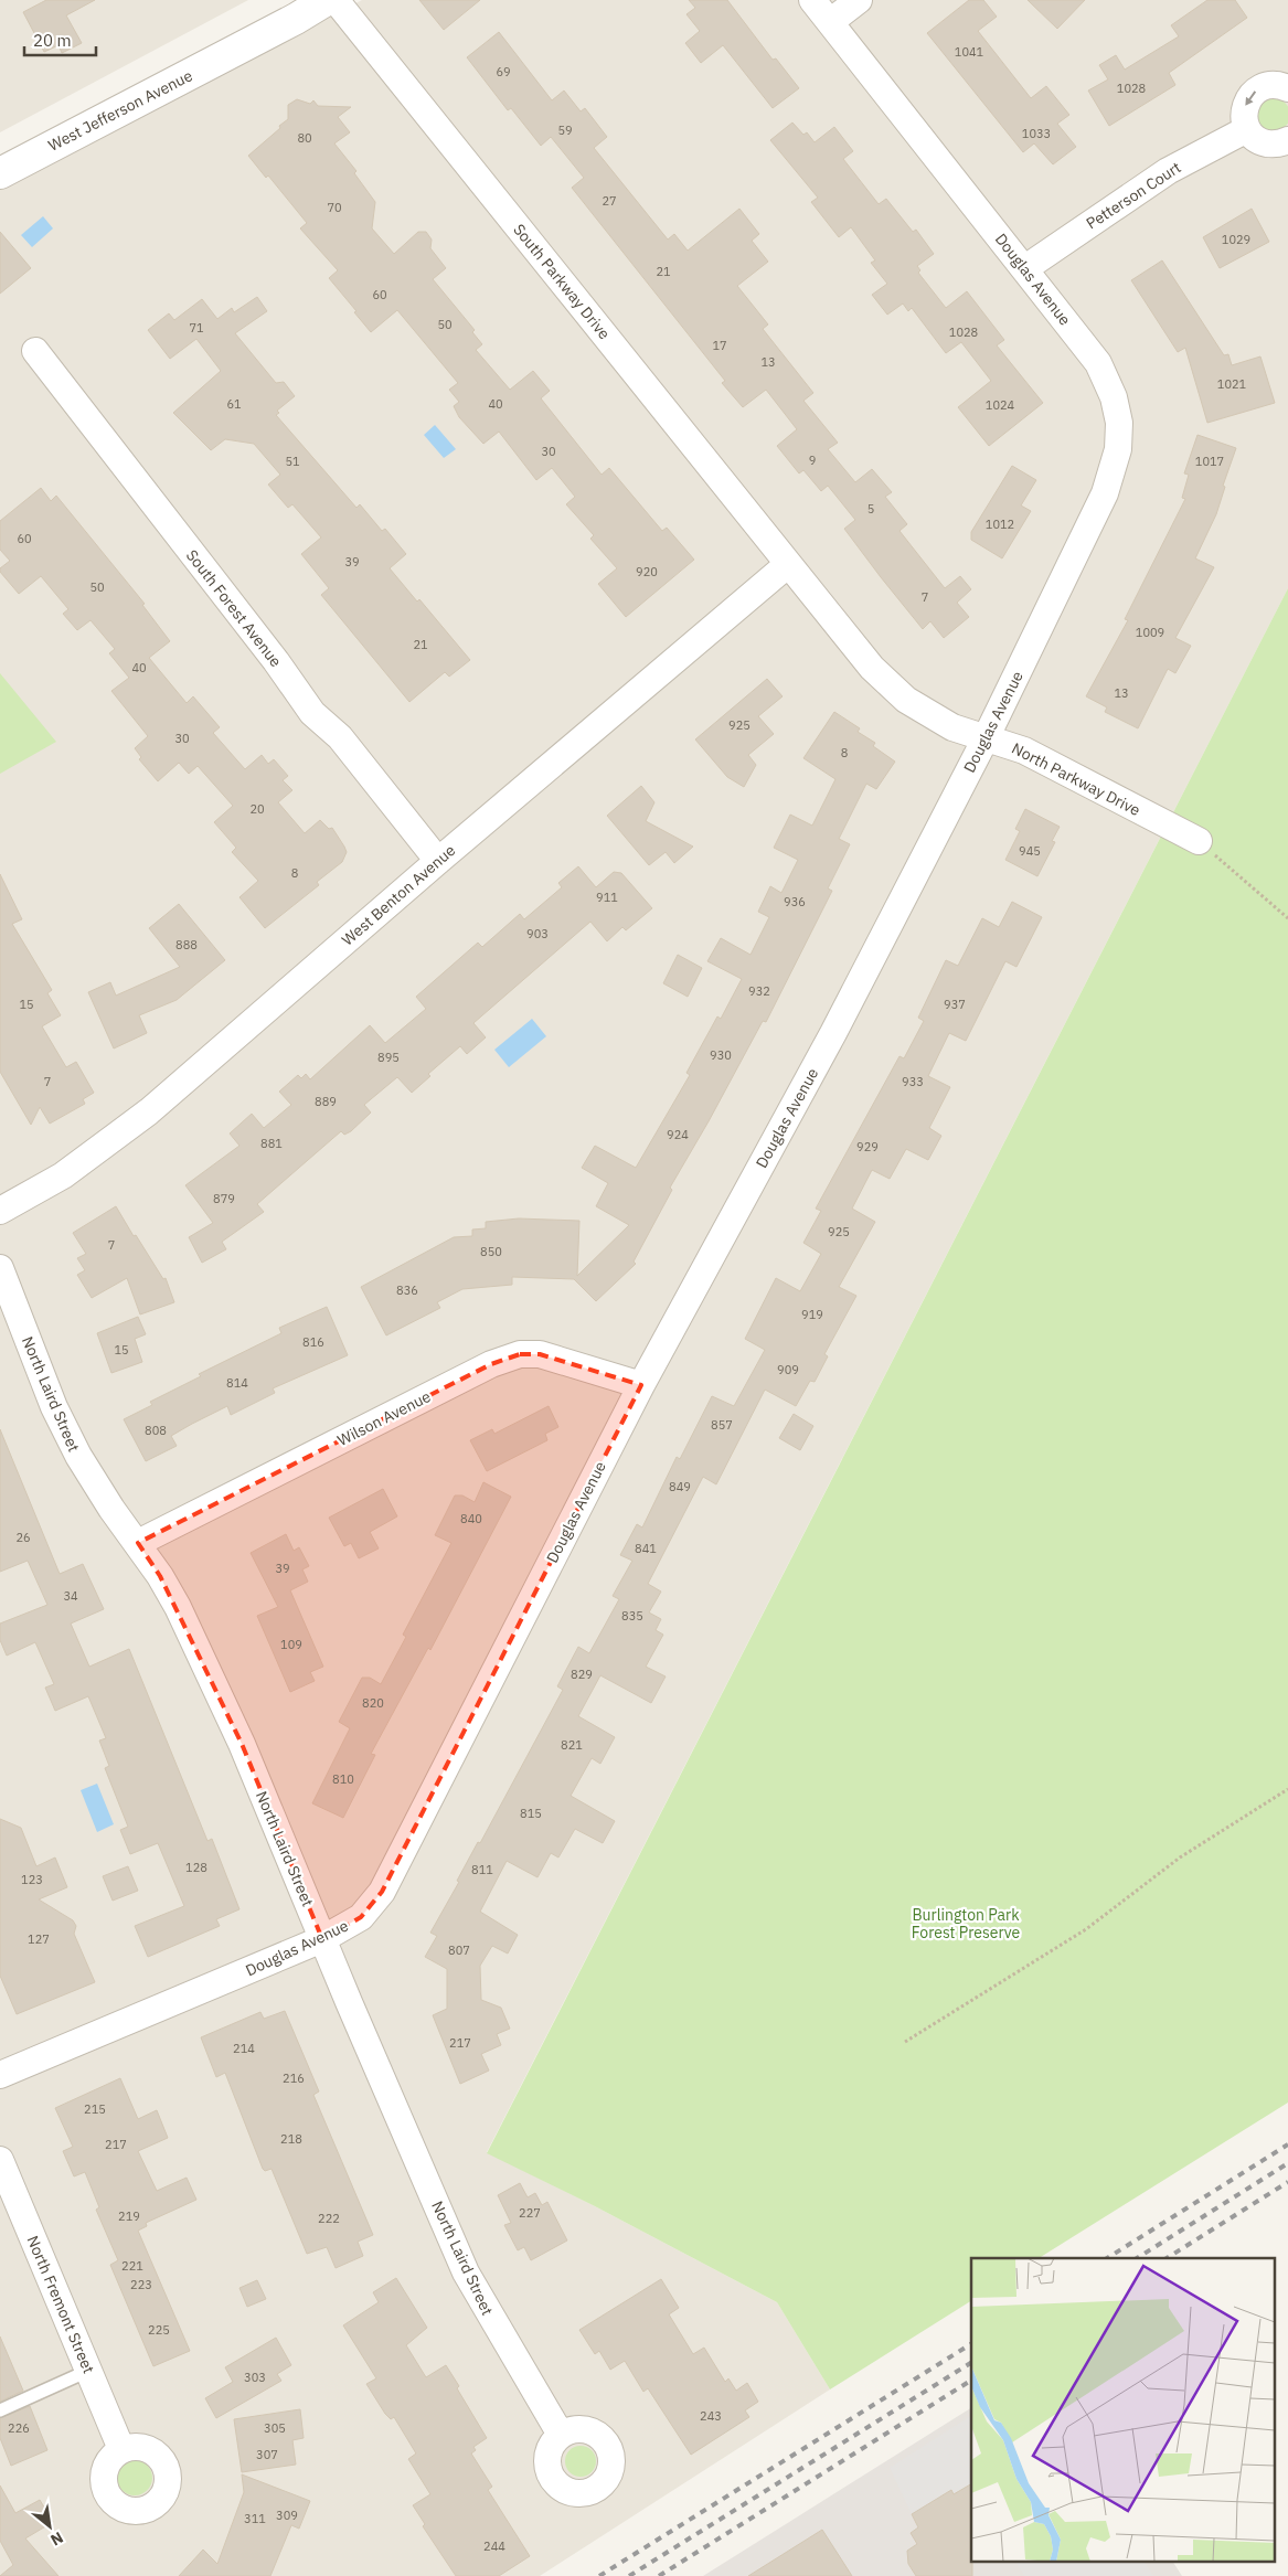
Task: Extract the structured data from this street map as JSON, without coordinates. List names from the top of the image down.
{
  "streets": {
    "street": [
      "West Jefferson Avenue",
      "Petterson Court",
      "Douglas Avenue",
      "South Parkway Drive",
      "South Forest Avenue",
      "North Parkway Drive",
      "West Benton Avenue",
      "North Laird Street",
      "Wilson Avenue",
      "North Fremont Street"
    ]
  },
  "crossings": [
    ["Petterson Court", "Douglas Avenue"],
    ["Douglas Avenue", "North Parkway Drive"],
    ["Douglas Avenue", "North Laird Street"],
    ["Douglas Avenue", "Wilson Avenue"],
    ["South Parkway Drive", "North Parkway Drive"],
    ["South Parkway Drive", "West Benton Avenue"],
    ["South Forest Avenue", "West Benton Avenue"],
    ["North Parkway Drive", "West Benton Avenue"],
    ["North Laird Street", "Wilson Avenue"]
  ],
  "parks": ["Burlington Park Forest Preserve"],
  "house_numbers": [
    "1041",
    "69",
    "1028",
    "59",
    "1033",
    "80",
    "27",
    "70",
    "1029",
    "21",
    "60",
    "50",
    "71",
    "1028",
    "17",
    "13",
    "1021",
    "61",
    "40",
    "1024",
    "30",
    "9",
    "51",
    "1017",
    "5",
    "1012",
    "60",
    "39",
    "920",
    "50",
    "7",
    "1009",
    "21",
    "40",
    "13",
    "925",
    "30",
    "8",
    "20",
    "945",
    "8",
    "911",
    "936",
    "903",
    "888",
    "932",
    "15",
    "937",
    "930",
    "895",
    "7",
    "933",
    "889",
    "924",
    "881",
    "929",
    "879",
    "925",
    "7",
    "850",
    "836",
    "919",
    "816",
    "15",
    "909",
    "814",
    "857",
    "808",
    "849",
    "840",
    "26",
    "841",
    "39",
    "34",
    "835",
    "109",
    "829",
    "820",
    "821",
    "810",
    "815",
    "128",
    "811",
    "123",
    "127",
    "807",
    "217",
    "214",
    "216",
    "215",
    "218",
    "217",
    "227",
    "219",
    "222",
    "221",
    "223",
    "225",
    "303",
    "243",
    "226",
    "305",
    "307",
    "309",
    "311",
    "244"
  ],
  "scale_bar": "20 m",
  "north": "bottom right"
}
